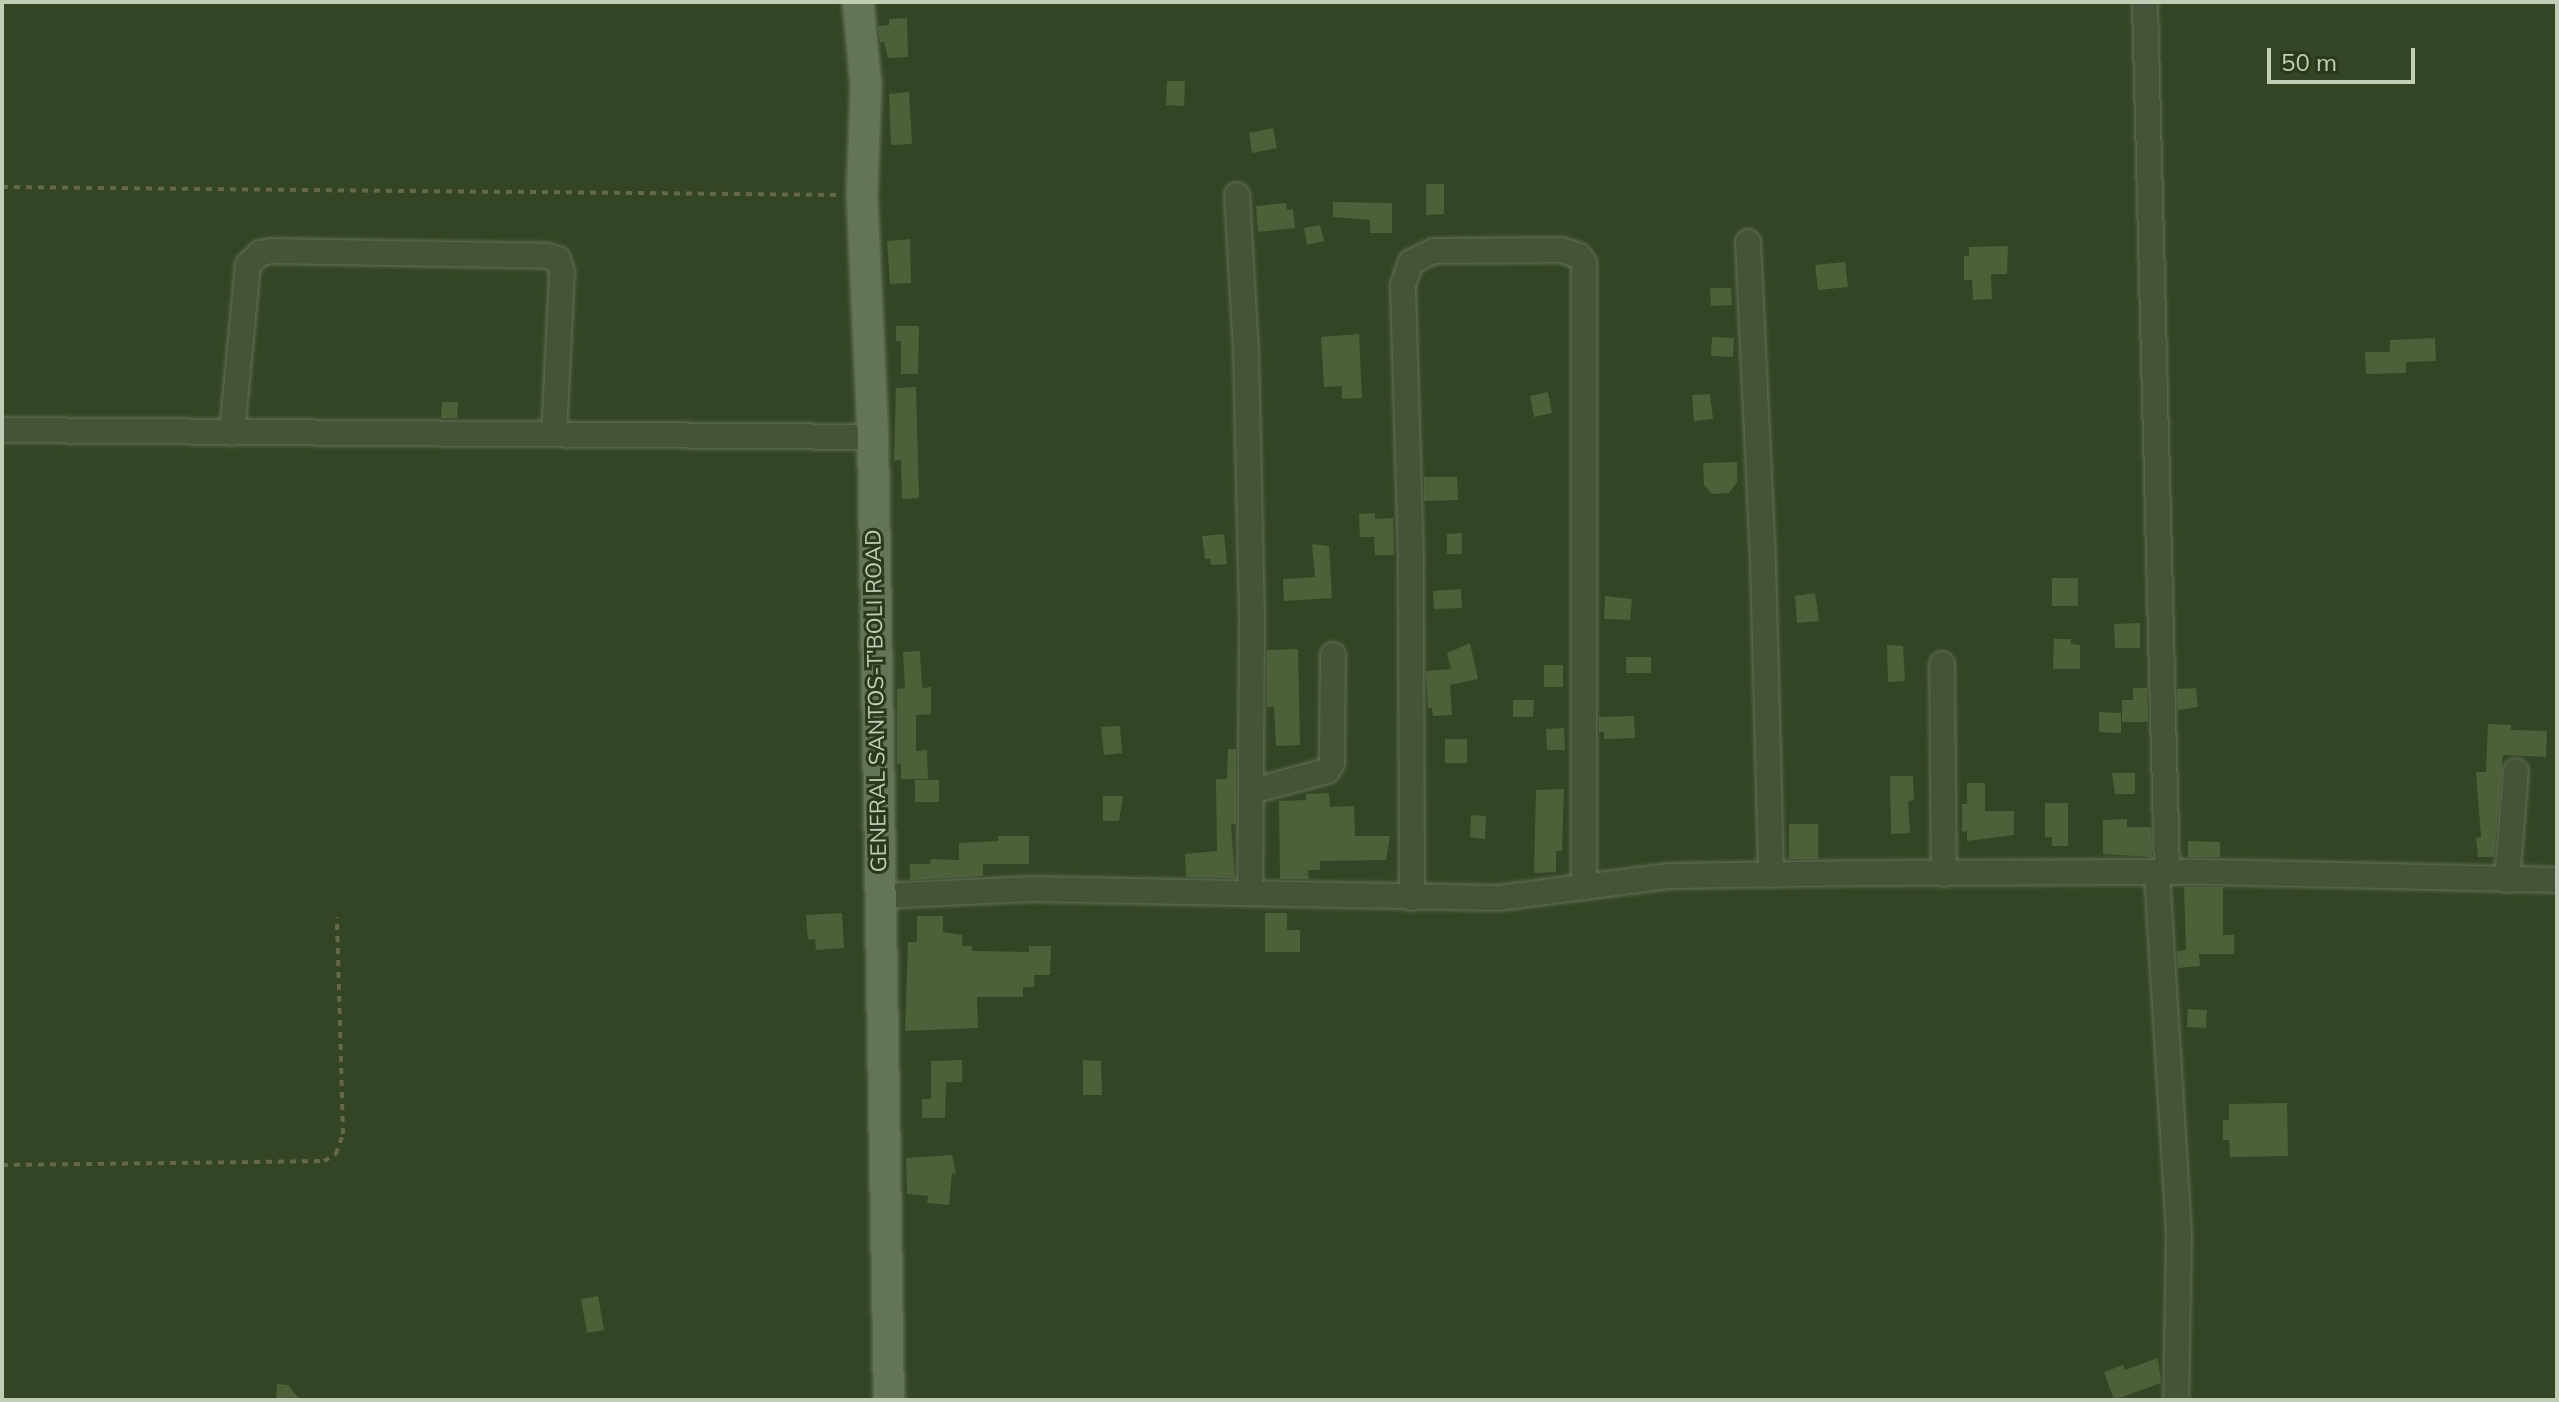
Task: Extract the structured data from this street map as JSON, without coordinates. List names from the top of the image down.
{
  "streets": {
    "main road": ["GENERAL SANTOS-T'BOLI ROAD"]
  },
  "scale_bar": "50 m"
}
